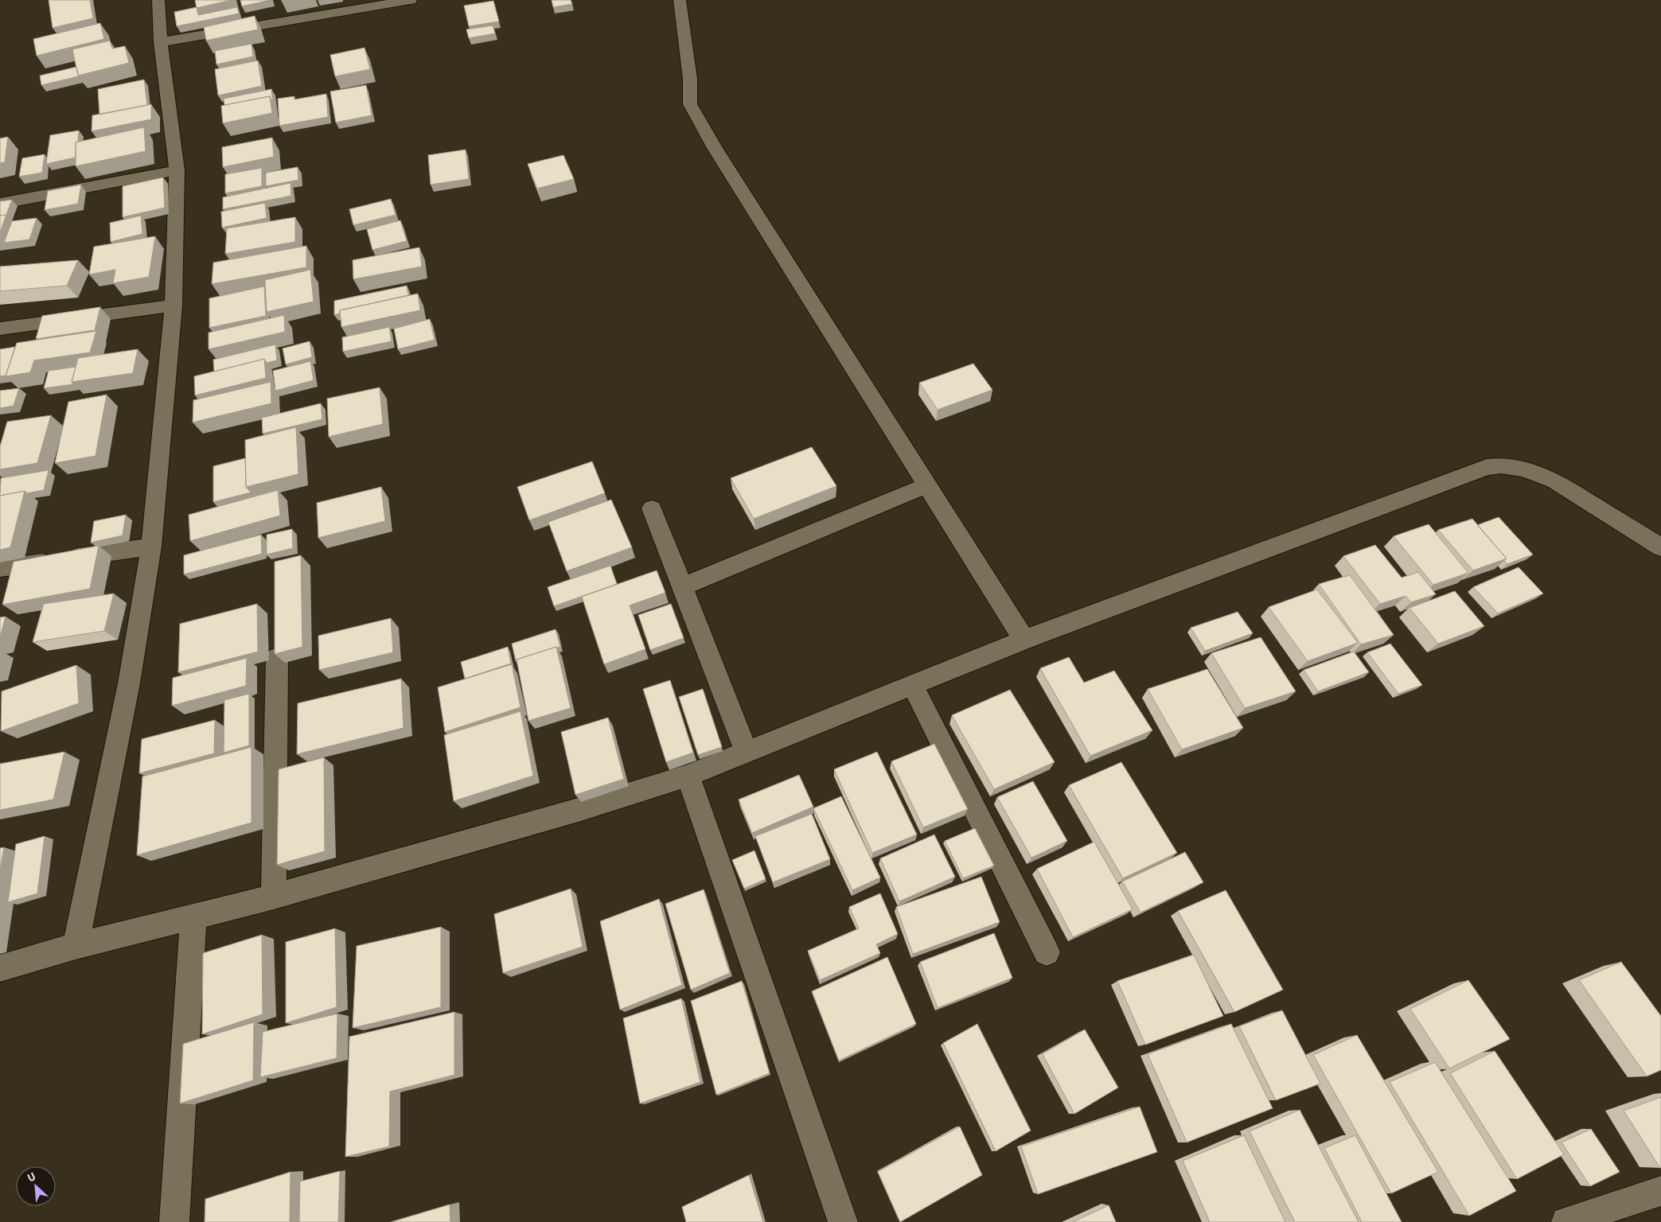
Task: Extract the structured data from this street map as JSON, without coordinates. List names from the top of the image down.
{
  "north": "top left"
}
